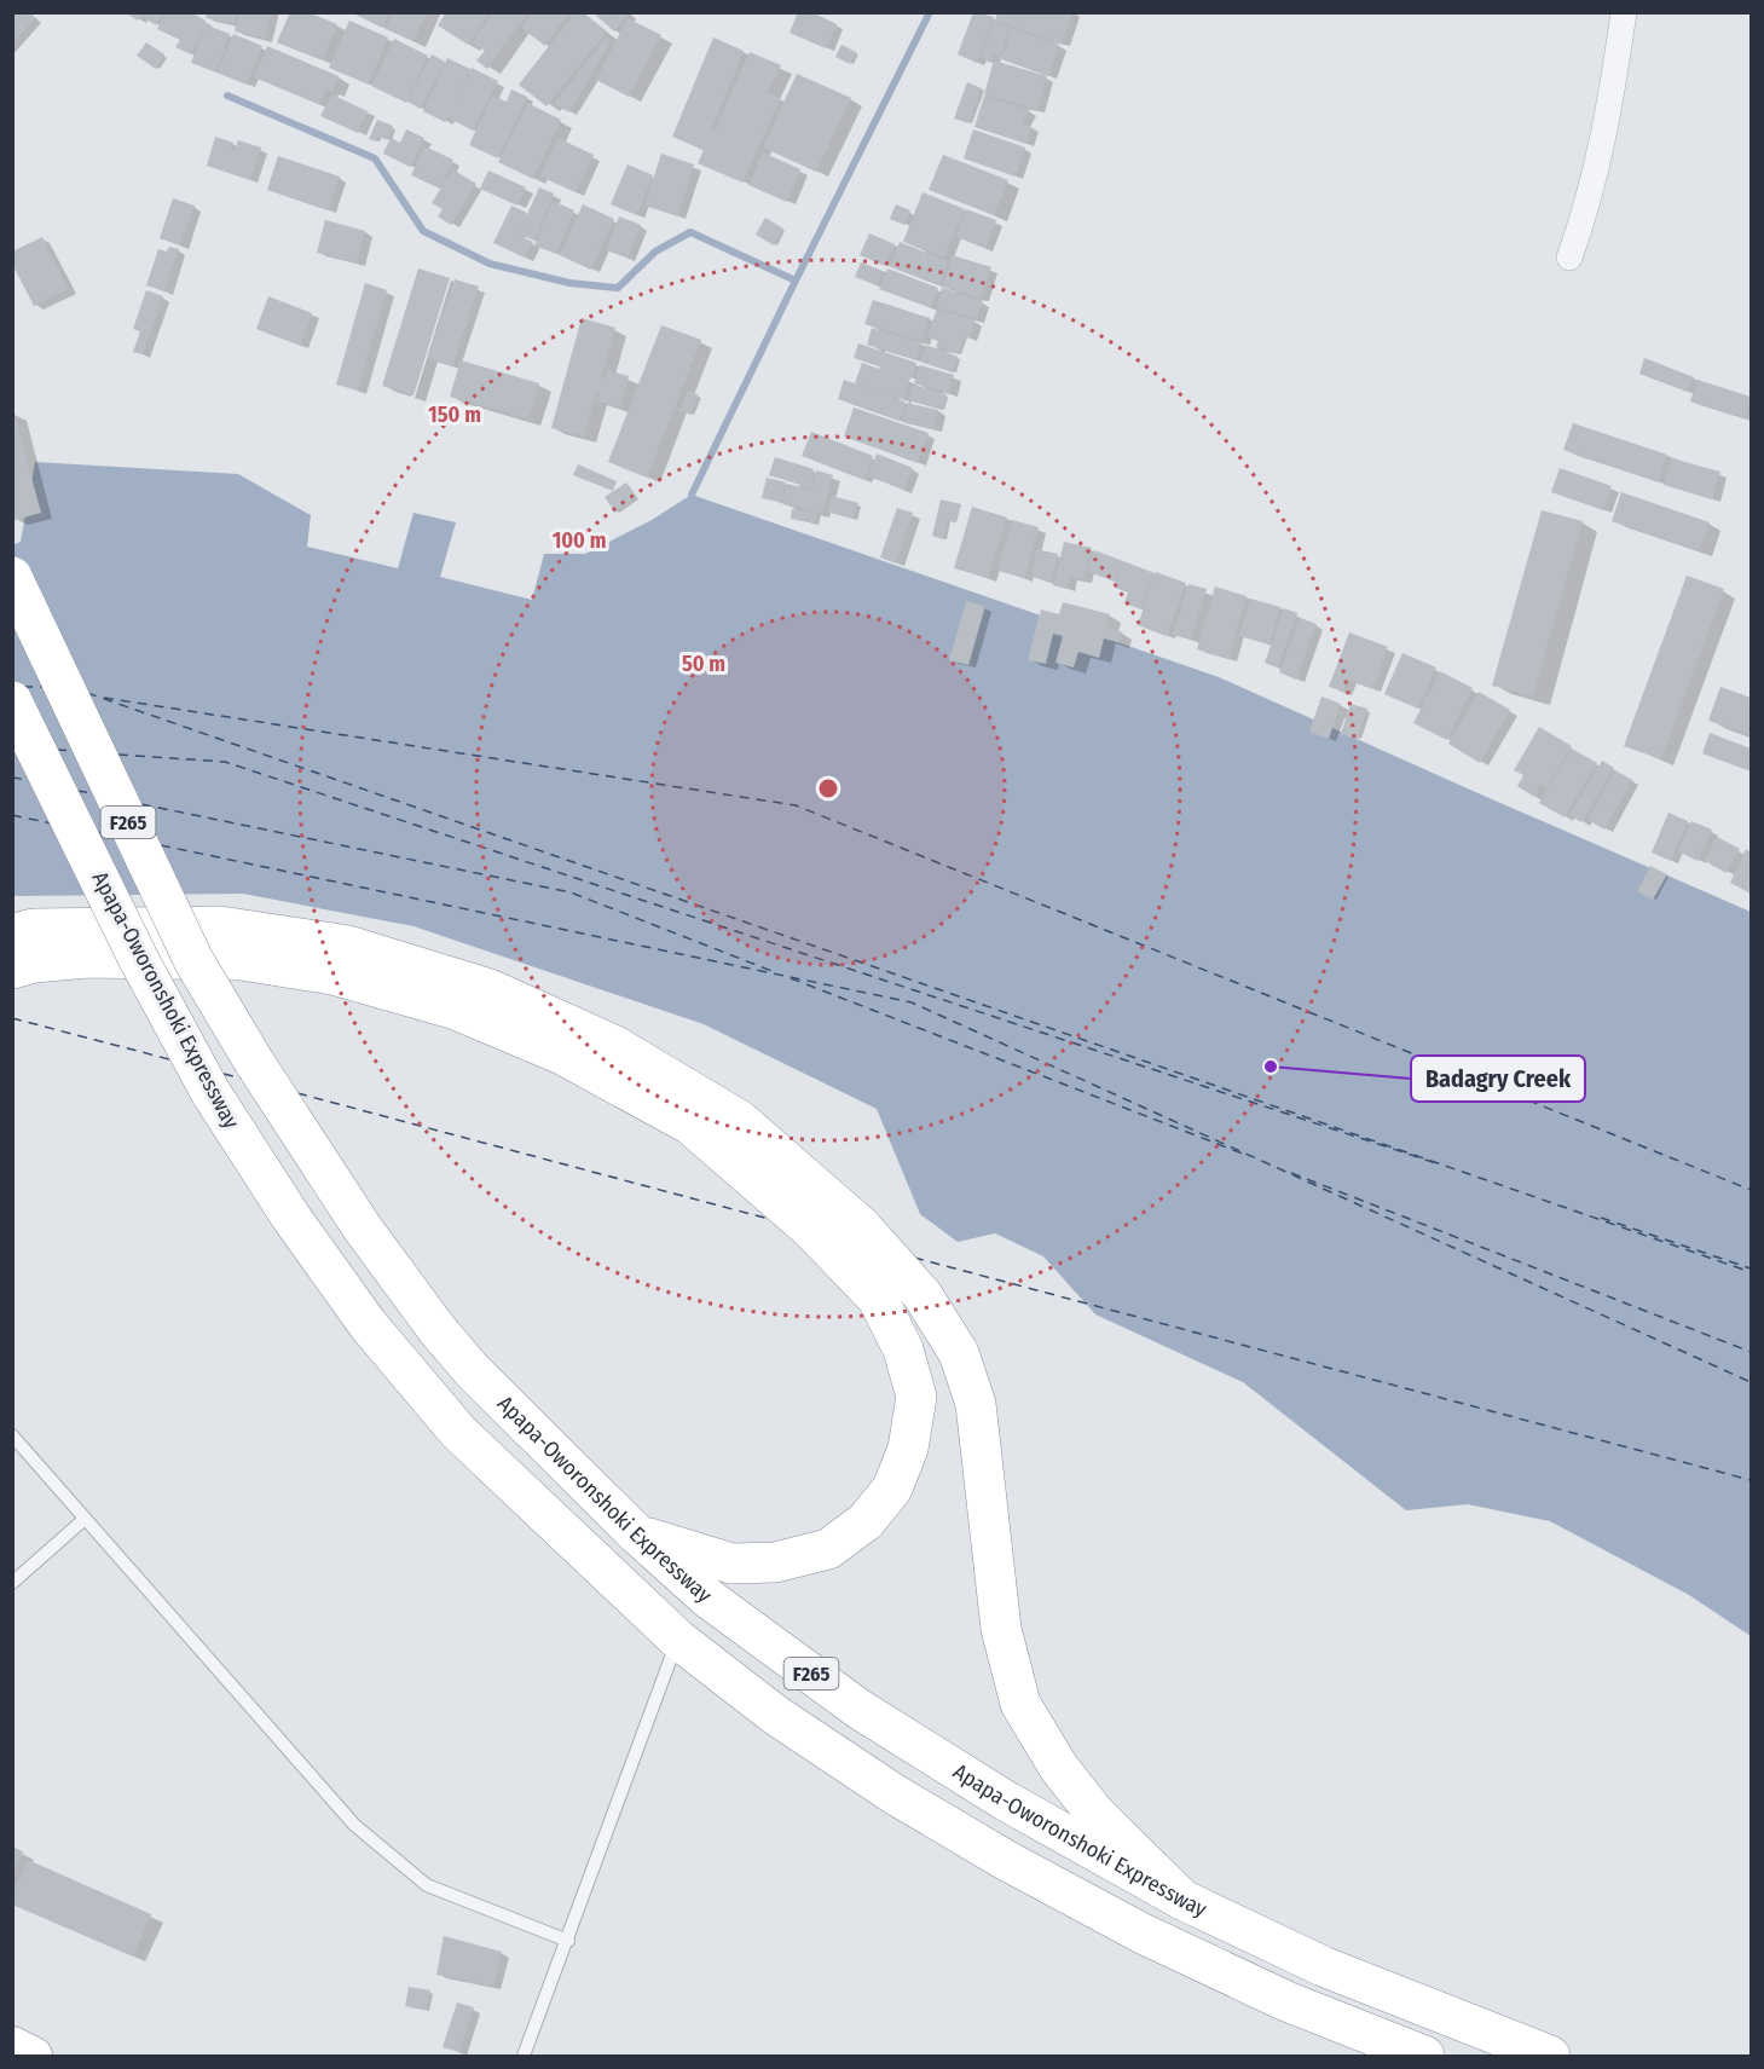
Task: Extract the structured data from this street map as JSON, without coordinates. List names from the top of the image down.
{
  "streets": {
    "highway": ["F265", "Apapa-Oworonshoki Expressway"]
  },
  "places": ["Badagry Creek"],
  "rings": ["150 m", "100 m", "50 m"]
}
